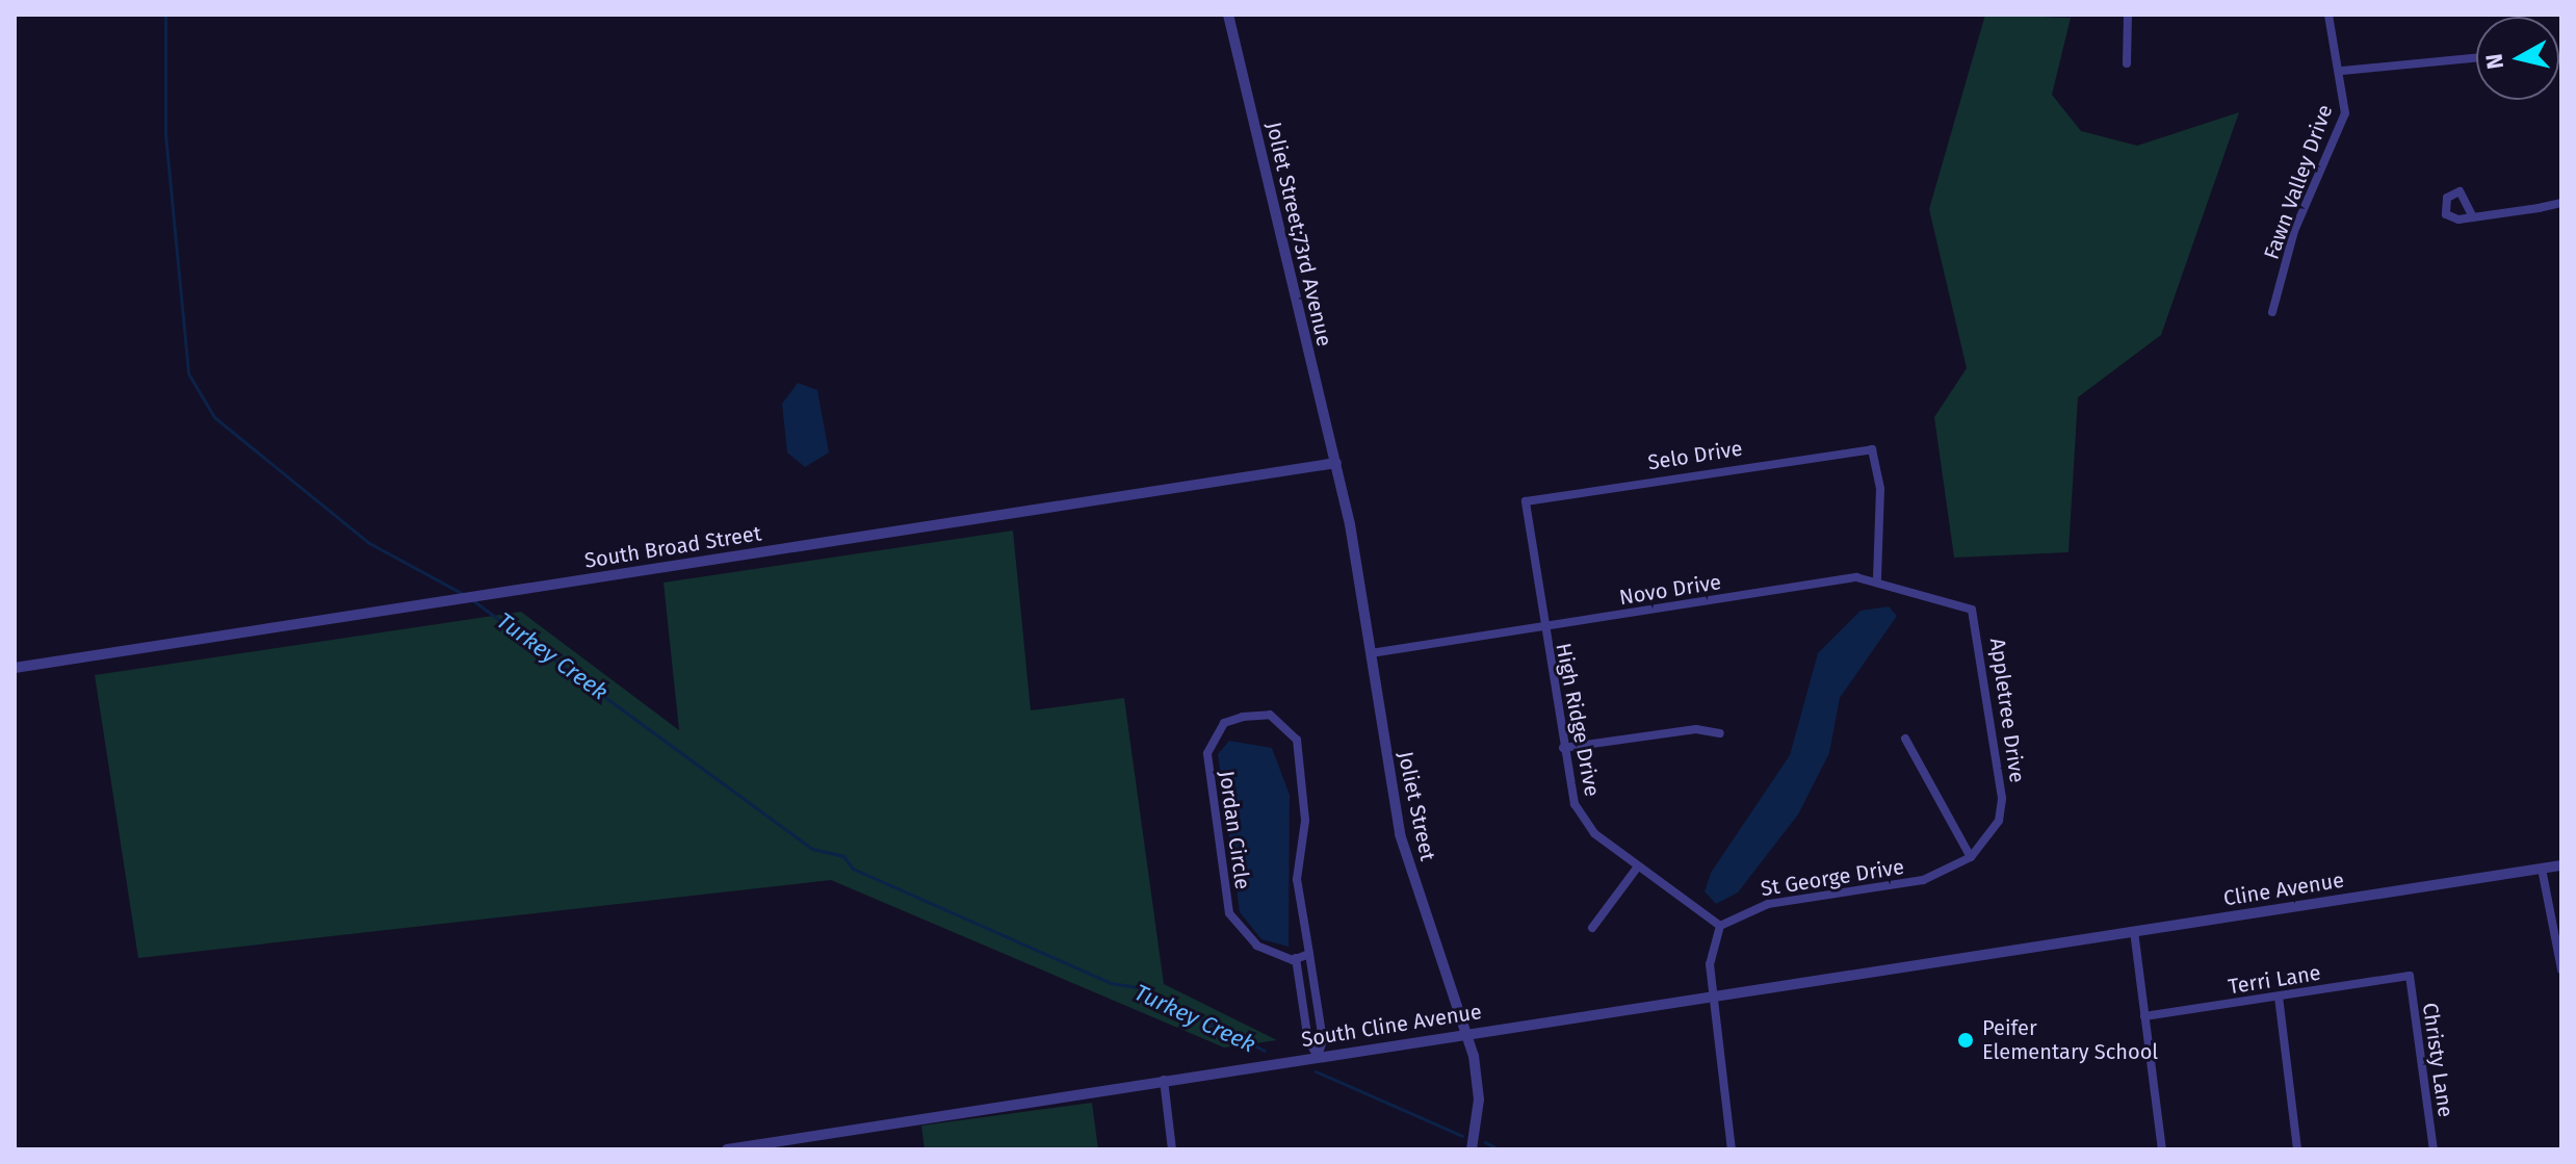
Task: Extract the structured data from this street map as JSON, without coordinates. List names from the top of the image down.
{
  "streets": {
    "street": [
      "Fawn Valley Drive",
      "Joliet Street;73rd Avenue",
      "Selo Drive",
      "South Broad Street",
      "Novo Drive",
      "Appletree Drive",
      "High Ridge Drive",
      "Joliet Street",
      "Jordan Circle",
      "St George Drive",
      "Cline Avenue",
      "Terri Lane",
      "South Cline Avenue",
      "Christy Lane"
    ]
  },
  "crossings": [
    ["Joliet Street;73rd Avenue", "South Broad Street"],
    ["Joliet Street;73rd Avenue", "Joliet Street"],
    ["Selo Drive", "Novo Drive"],
    ["Selo Drive", "High Ridge Drive"],
    ["South Broad Street", "Joliet Street"],
    ["Novo Drive", "Appletree Drive"],
    ["Novo Drive", "High Ridge Drive"],
    ["Novo Drive", "Joliet Street"],
    ["Appletree Drive", "St George Drive"],
    ["High Ridge Drive", "St George Drive"],
    ["Joliet Street", "South Cline Avenue"],
    ["Jordan Circle", "South Cline Avenue"],
    ["Cline Avenue", "South Cline Avenue"],
    ["Terri Lane", "Christy Lane"]
  ],
  "water": ["Turkey Creek"],
  "places": ["Peifer Elementary School"],
  "north": "left"
}
